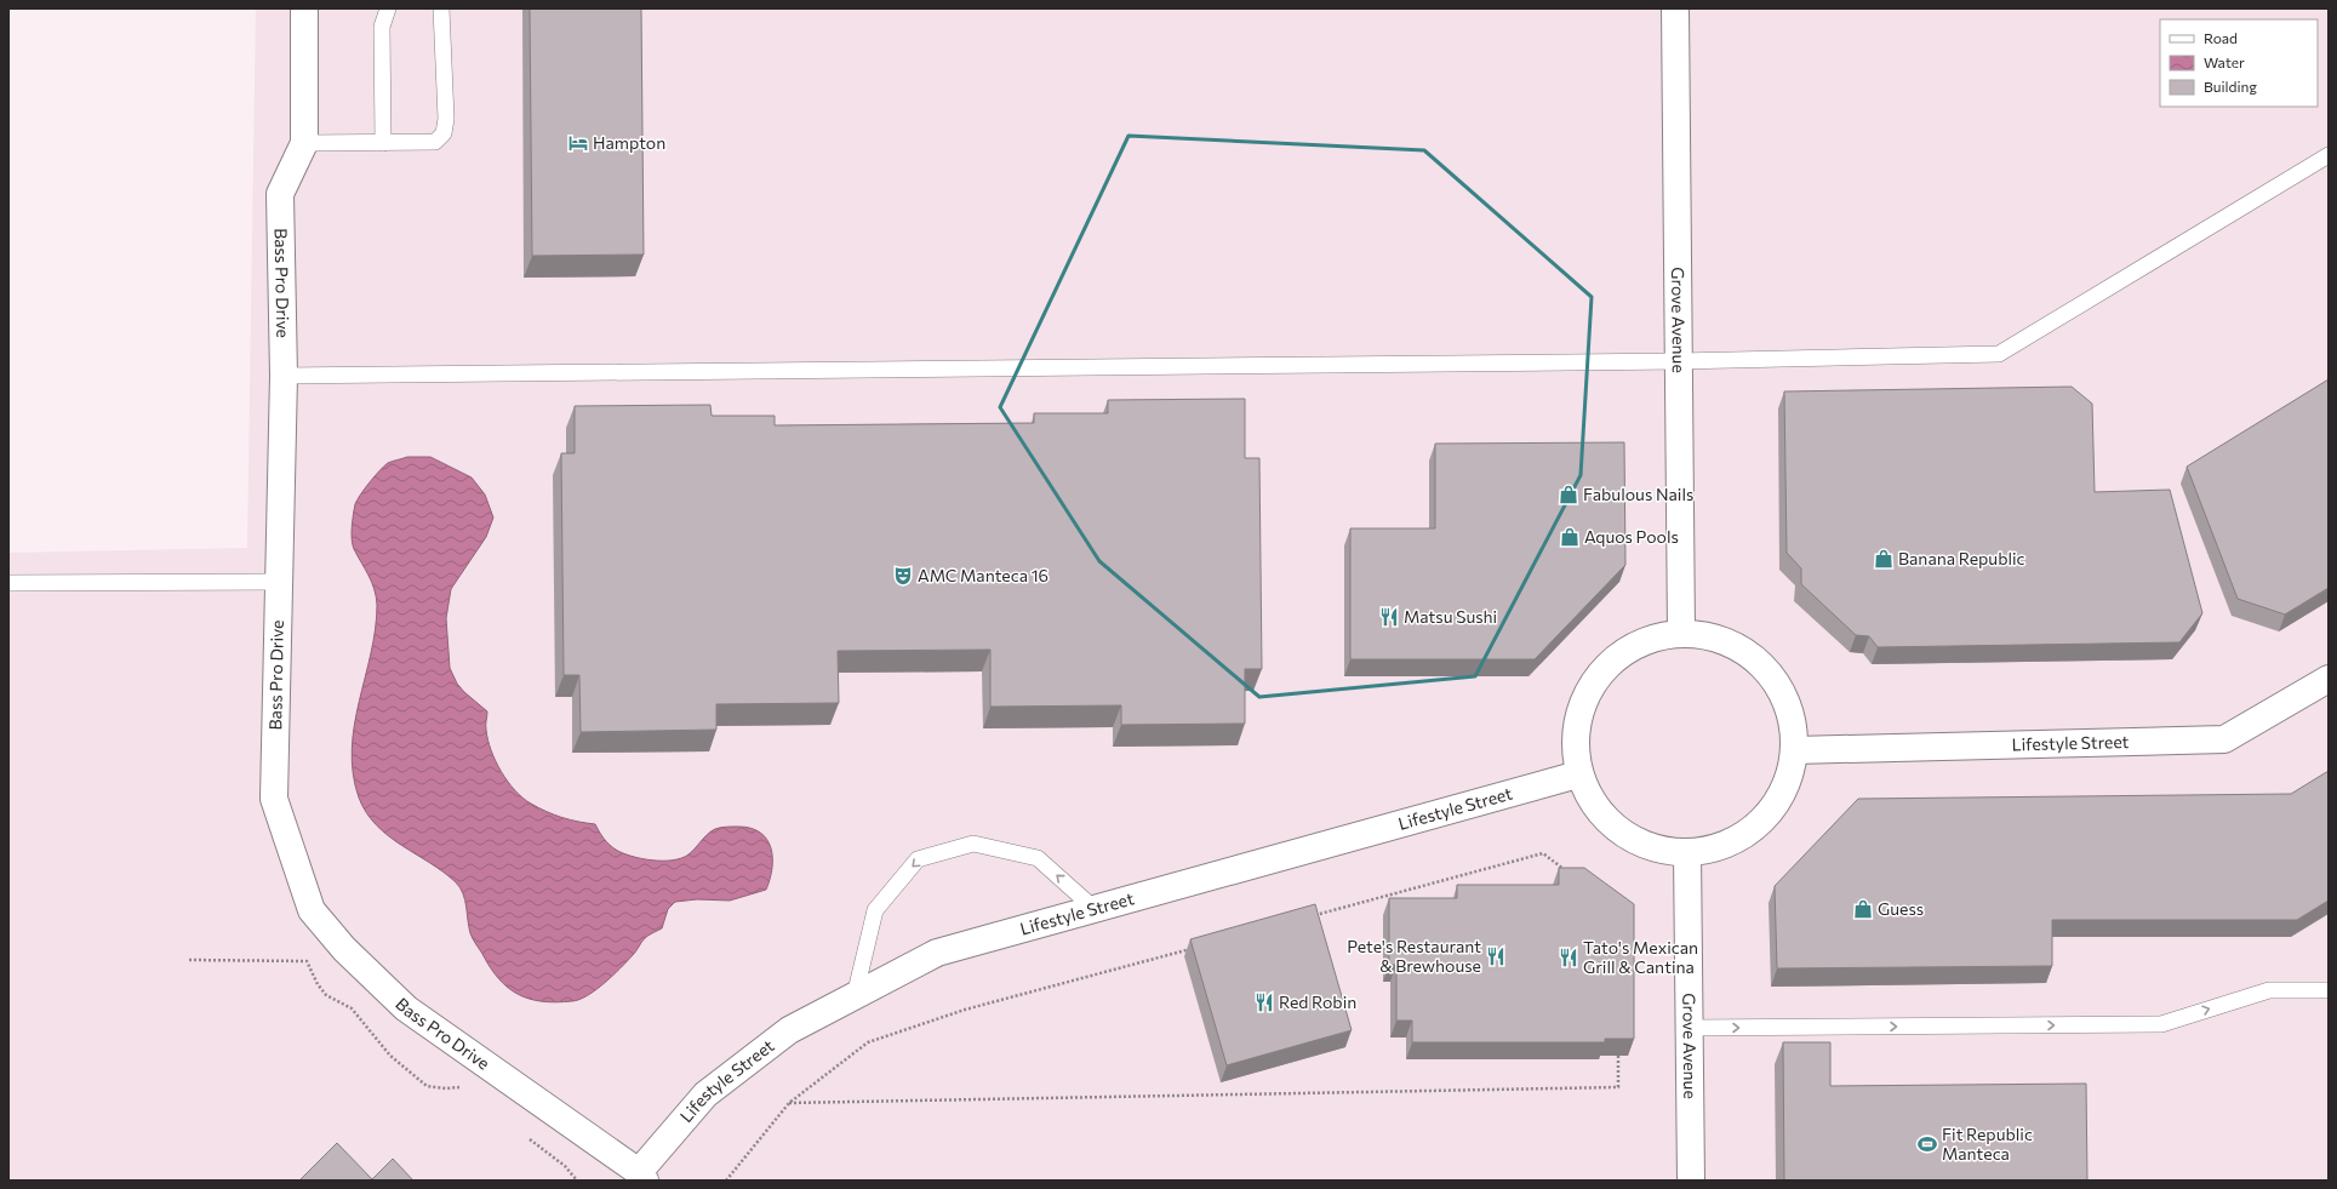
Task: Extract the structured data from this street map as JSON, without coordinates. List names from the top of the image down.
{
  "streets": {
    "street": ["Bass Pro Drive", "Grove Avenue", "Lifestyle Street"]
  },
  "crossings": [
    ["Bass Pro Drive", "Lifestyle Street"]
  ],
  "places": {
    "hotel": ["Hampton"],
    "shop": [
      "Fabulous Nails",
      "Aquos Pools",
      "Banana Republic",
      "Guess"
    ],
    "theatre": ["AMC Manteca 16"],
    "restaurant": [
      "Matsu Sushi",
      "Pete's Restaurant & Brewhouse",
      "Tato's Mexican Grill & Cantina",
      "Red Robin"
    ],
    "sports": ["Fit Republic Manteca"]
  },
  "legend": ["Road", "Water", "Building"]
}
